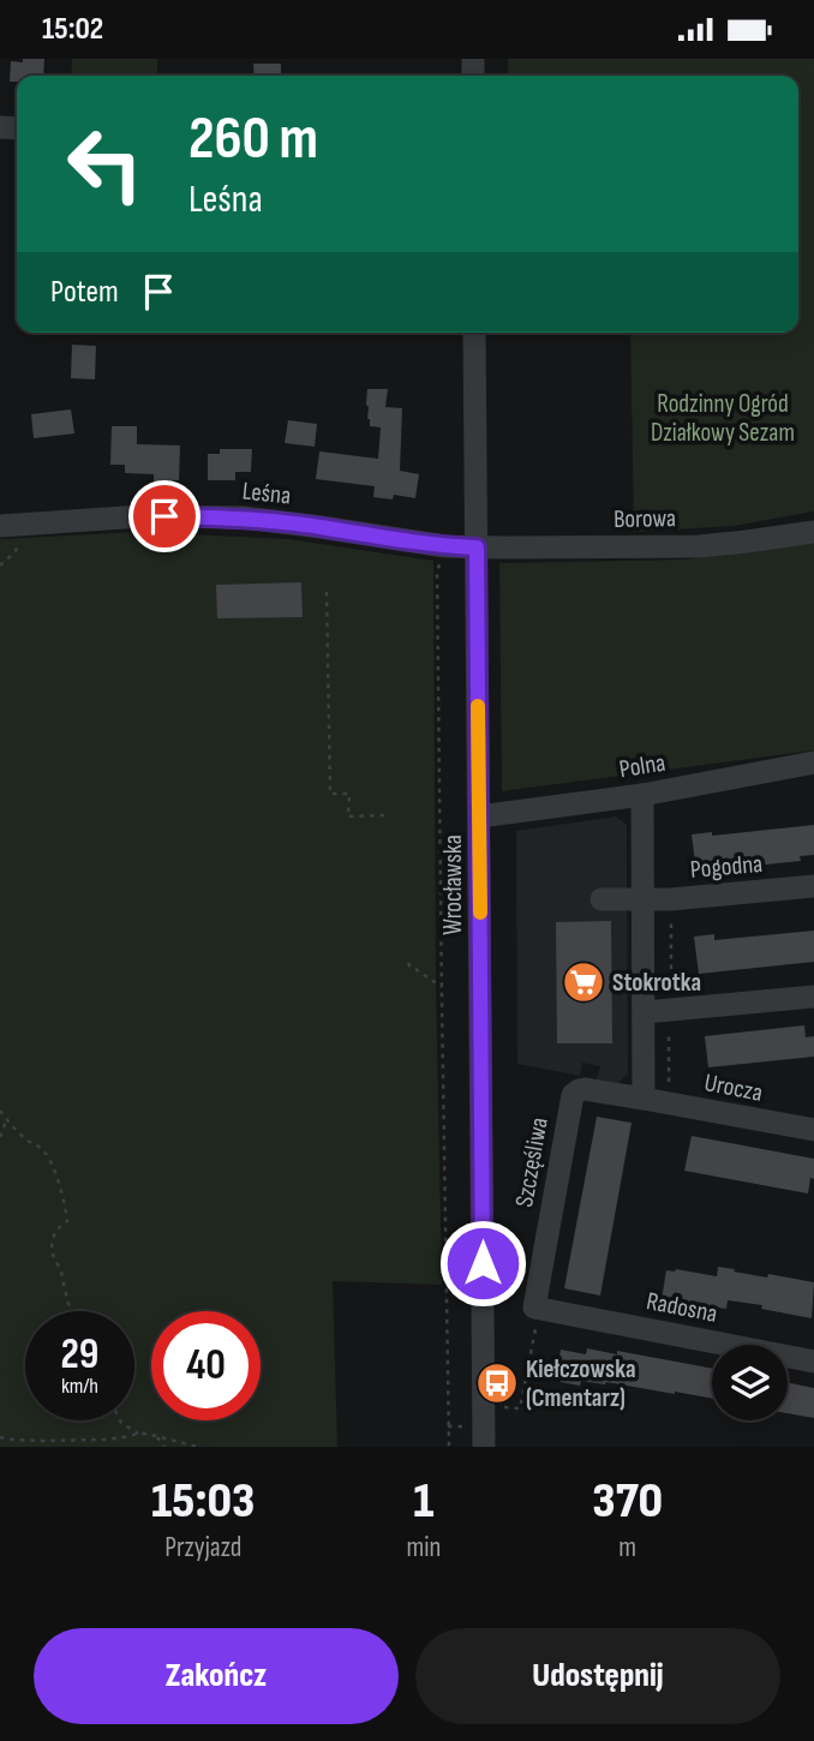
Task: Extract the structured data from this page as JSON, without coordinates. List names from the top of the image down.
{
  "streets": {
    "street": [
      "Leśna",
      "Borowa",
      "Polna",
      "Pogodna",
      "Wrocławska",
      "Urocza",
      "Szczęśliwa",
      "Radosna"
    ]
  },
  "crossings": [
    ["Leśna", "Borowa"],
    ["Leśna", "Wrocławska"],
    ["Borowa", "Wrocławska"],
    ["Polna", "Wrocławska"],
    ["Urocza", "Szczęśliwa"],
    ["Szczęśliwa", "Radosna"]
  ],
  "parks": ["Rodzinny Ogród Działkowy Sezam"],
  "places": {
    "supermarket": ["Stokrotka"],
    "bus stop": ["Kiełczowska (Cmentarz)"]
  },
  "page": {
    "status": "15:02",
    "turn": ["260 m", "Leśna"],
    "then": "Potem",
    "speed": "29 km/h",
    "limit": "40",
    "eta": [
      "15:03",
      "Przyjazd",
      "1",
      "min",
      "370",
      "m"
    ],
    "buttons": ["Zakończ", "Udostępnij"]
  }
}
